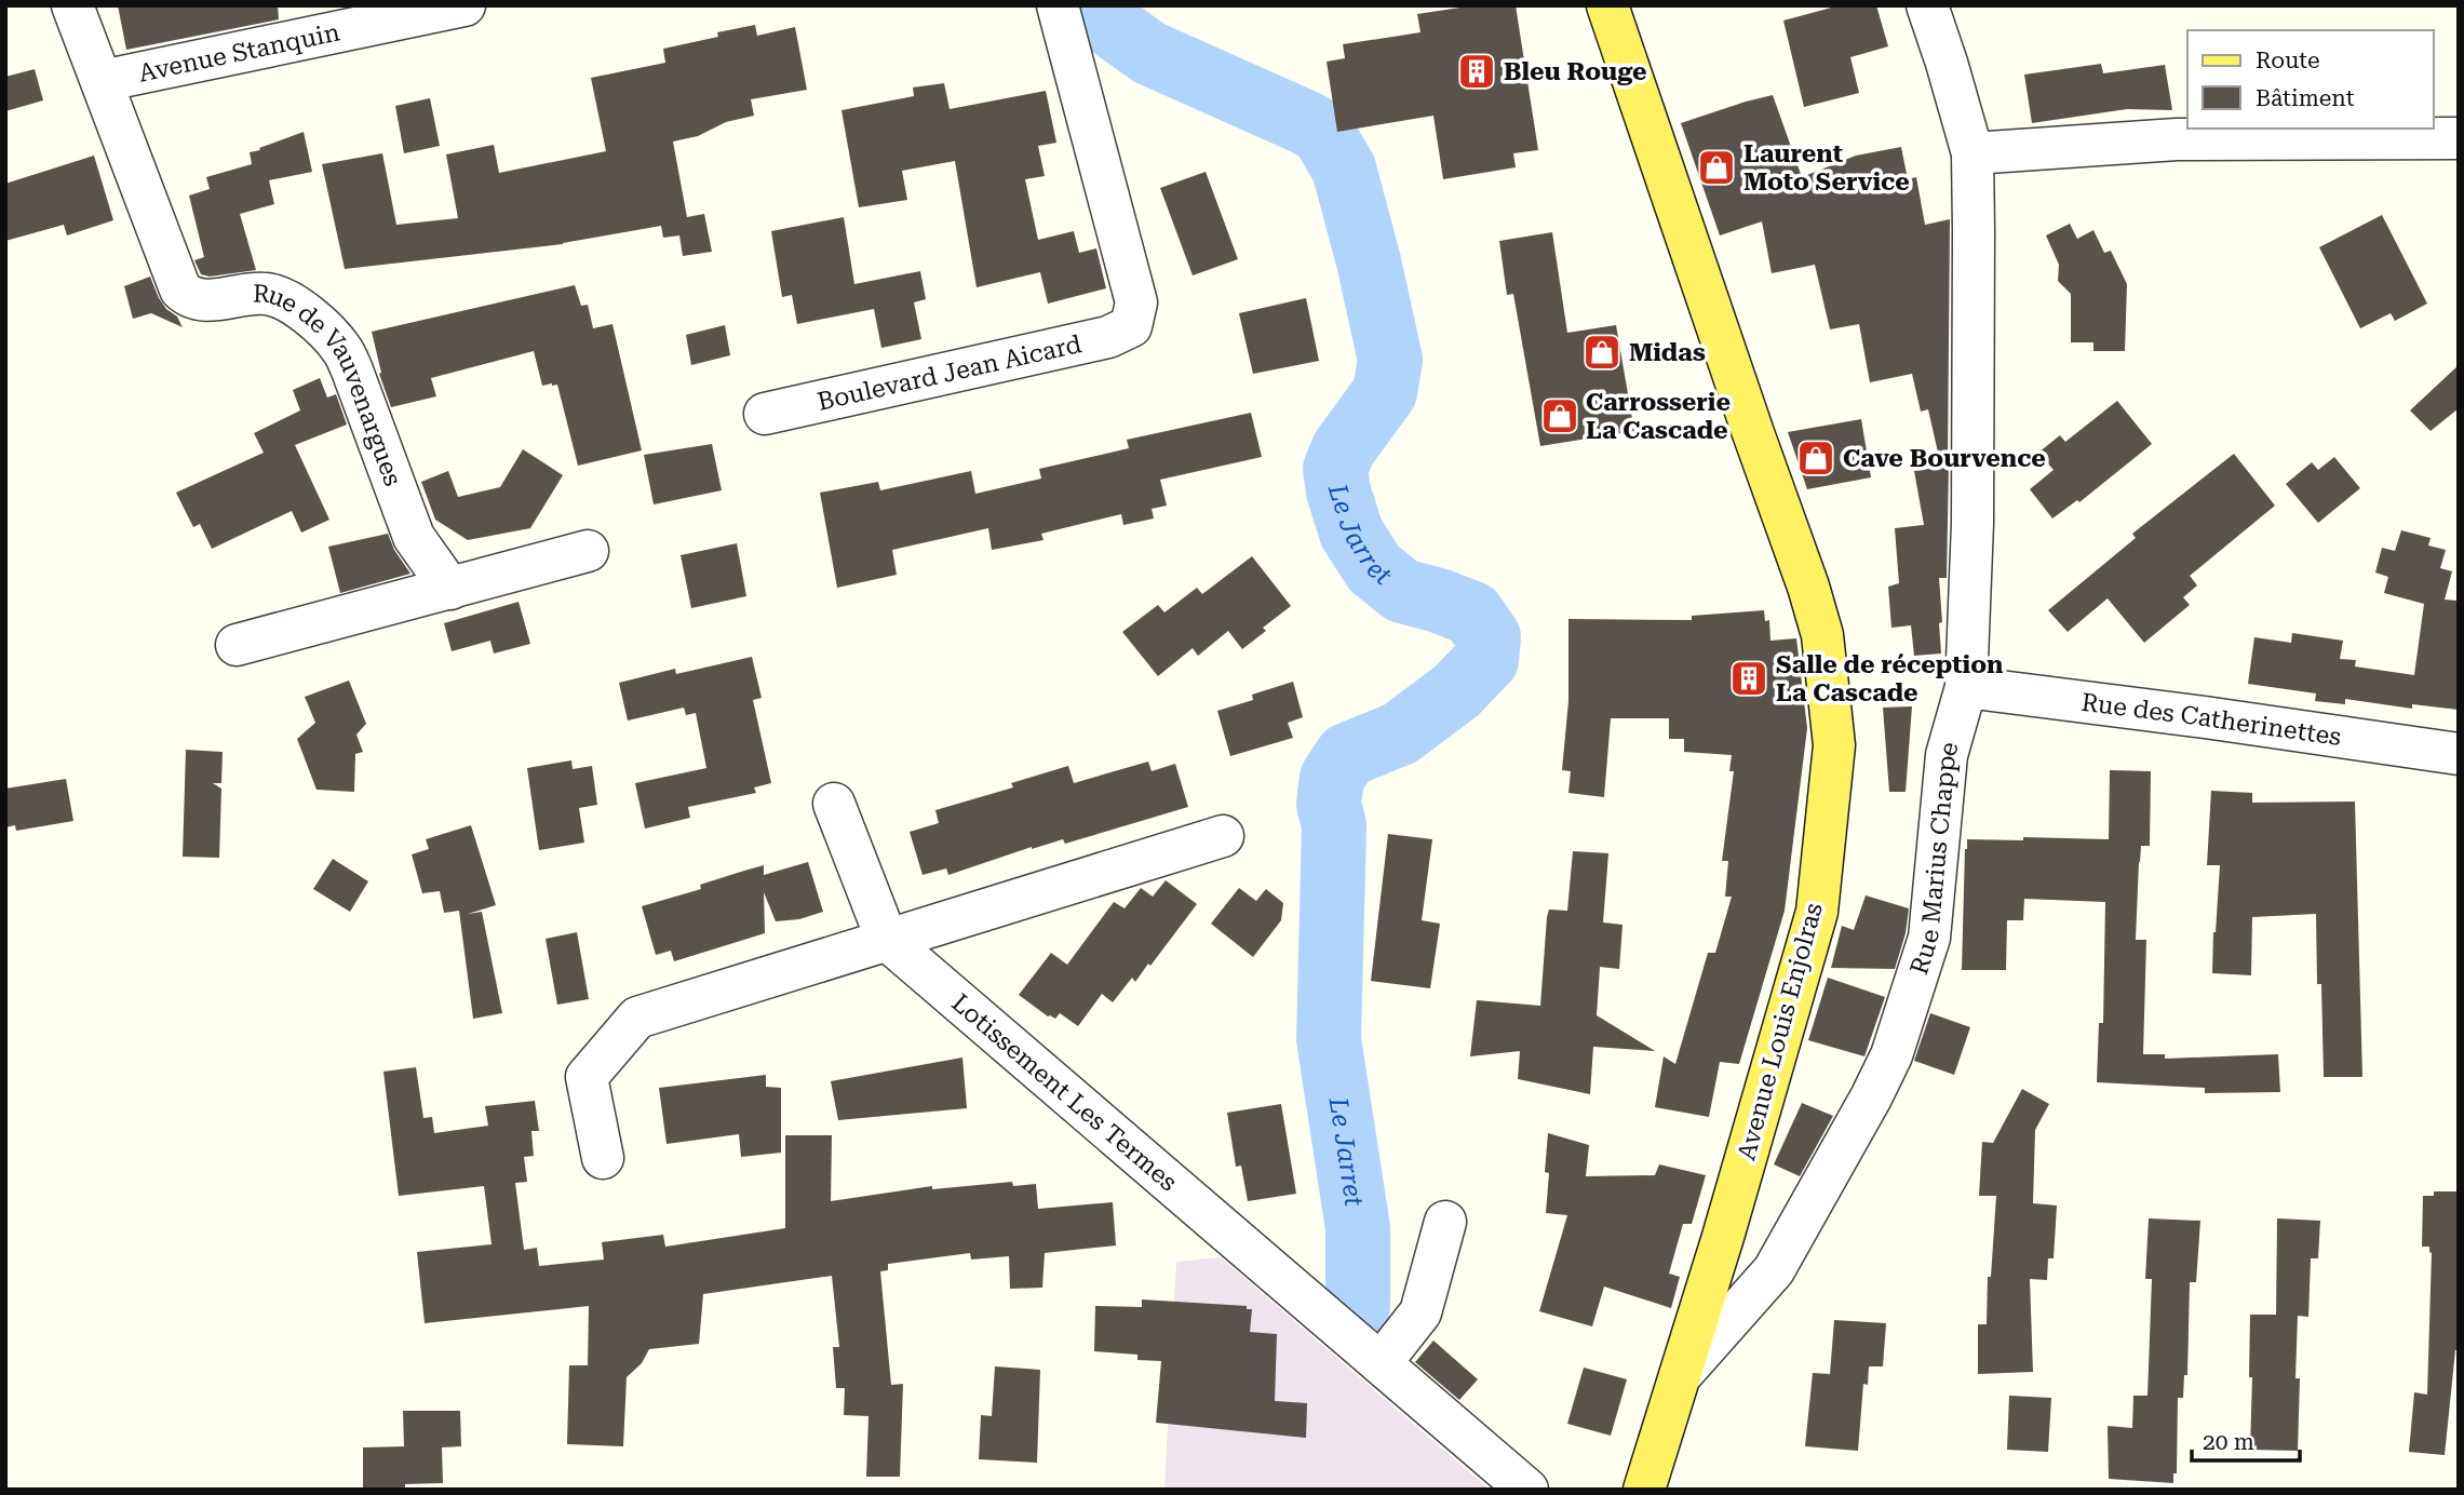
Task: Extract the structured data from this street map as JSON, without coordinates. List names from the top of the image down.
{
  "streets": {
    "main road": ["Avenue Louis Enjolras"],
    "street": [
      "Avenue Stanquin",
      "Boulevard Jean Aicard",
      "Rue de Vauvenargues",
      "Rue des Catherinettes",
      "Rue Marius Chappe",
      "Lotissement Les Termes"
    ]
  },
  "crossings": [
    ["Avenue Stanquin", "Rue de Vauvenargues"],
    ["Rue des Catherinettes", "Rue Marius Chappe"],
    ["Rue Marius Chappe", "Avenue Louis Enjolras"]
  ],
  "water": ["Le Jarret"],
  "places": {
    "building": ["Bleu Rouge", "Salle de réception La Cascade"],
    "shop": [
      "Laurent Moto Service",
      "Midas",
      "Carrosserie La Cascade",
      "Cave Bourvence"
    ]
  },
  "legend": ["Route", "Bâtiment"],
  "scale_bar": "20 m"
}
